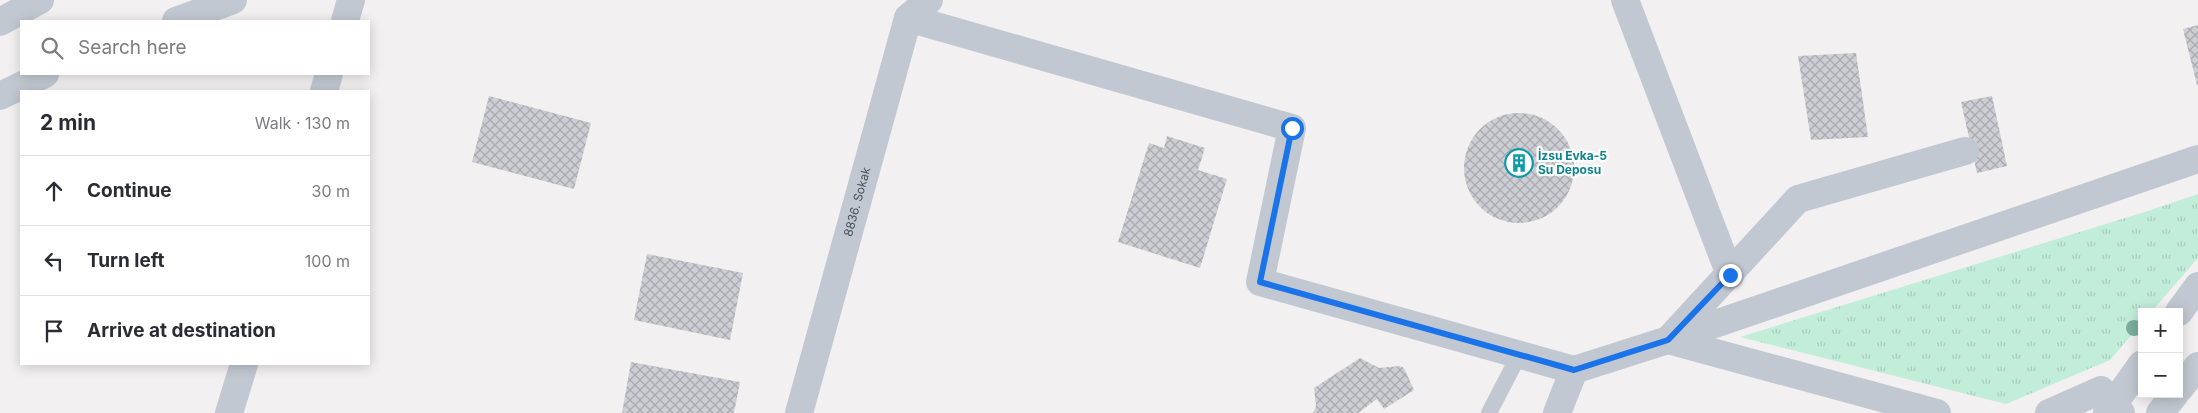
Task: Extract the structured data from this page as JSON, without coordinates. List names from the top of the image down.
{
  "streets": {
    "street": ["8836. Sokak"]
  },
  "places": {
    "building": ["İzsu Evka-5 Su Deposu"]
  },
  "page": {
    "search": "Search here",
    "heading": ["2 min", "Walk · 130 m"],
    "list": [
      ["Continue", "30 m"],
      ["Turn left", "100 m"],
      "Arrive at destination"
    ],
    "map_buttons": ["+", "−"]
  }
}
